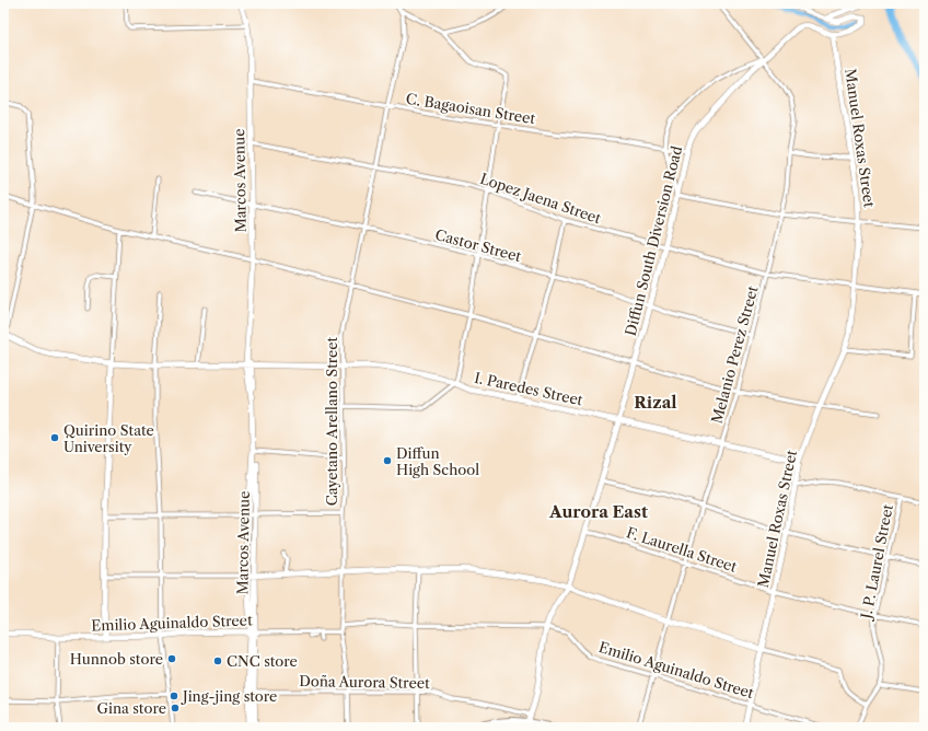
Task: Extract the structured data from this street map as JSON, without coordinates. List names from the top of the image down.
{
  "streets": {
    "street": [
      "C. Bagaoisan Street",
      "Manuel Roxas Street",
      "Marcos Avenue",
      "Lopez Jaena Street",
      "Diffun South Diversion Road",
      "Castor Street",
      "Melanio Perez Street",
      "I. Paredes Street",
      "Cayetano Arellano Street",
      "F. Laurella Street",
      "J. P. Laurel Street",
      "Emilio Aguinaldo Street",
      "Doña Aurora Street"
    ]
  },
  "crossings": [
    ["C. Bagaoisan Street", "Marcos Avenue"],
    ["C. Bagaoisan Street", "Diffun South Diversion Road"],
    ["C. Bagaoisan Street", "Cayetano Arellano Street"],
    ["Manuel Roxas Street", "Lopez Jaena Street"],
    ["Manuel Roxas Street", "Diffun South Diversion Road"],
    ["Manuel Roxas Street", "I. Paredes Street"],
    ["Manuel Roxas Street", "F. Laurella Street"],
    ["Manuel Roxas Street", "Emilio Aguinaldo Street"],
    ["Marcos Avenue", "Lopez Jaena Street"],
    ["Marcos Avenue", "Castor Street"],
    ["Marcos Avenue", "I. Paredes Street"],
    ["Marcos Avenue", "Emilio Aguinaldo Street"],
    ["Marcos Avenue", "Doña Aurora Street"],
    ["Lopez Jaena Street", "Diffun South Diversion Road"],
    ["Lopez Jaena Street", "Melanio Perez Street"],
    ["Lopez Jaena Street", "Cayetano Arellano Street"],
    ["Diffun South Diversion Road", "Castor Street"],
    ["Diffun South Diversion Road", "Melanio Perez Street"],
    ["Diffun South Diversion Road", "I. Paredes Street"],
    ["Diffun South Diversion Road", "F. Laurella Street"],
    ["Diffun South Diversion Road", "Emilio Aguinaldo Street"],
    ["Diffun South Diversion Road", "Doña Aurora Street"],
    ["Castor Street", "Melanio Perez Street"],
    ["Castor Street", "Cayetano Arellano Street"],
    ["Melanio Perez Street", "I. Paredes Street"],
    ["Melanio Perez Street", "F. Laurella Street"],
    ["Melanio Perez Street", "Emilio Aguinaldo Street"],
    ["I. Paredes Street", "Cayetano Arellano Street"],
    ["Cayetano Arellano Street", "Emilio Aguinaldo Street"],
    ["Cayetano Arellano Street", "Doña Aurora Street"],
    ["F. Laurella Street", "J. P. Laurel Street"]
  ],
  "districts": ["Rizal", "Aurora East"],
  "places": [
    "Quirino State University",
    "Diffun High School",
    "Hunnob store",
    "CNC store",
    "Jing-jing store",
    "Gina store"
  ]
}
